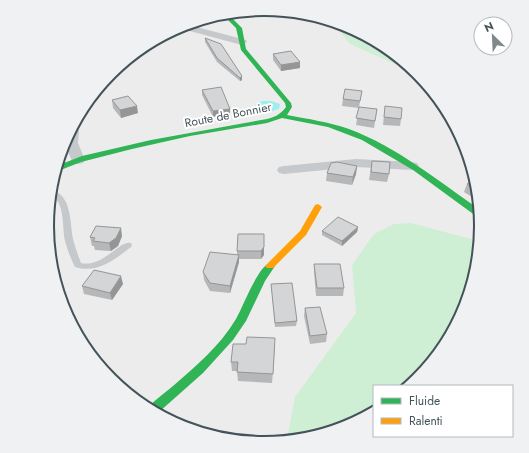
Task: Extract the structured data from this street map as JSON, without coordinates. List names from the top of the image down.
{
  "streets": {
    "street": ["Route de Bonnier"]
  },
  "legend": ["Fluide", "Ralenti"],
  "north": "top left"
}
